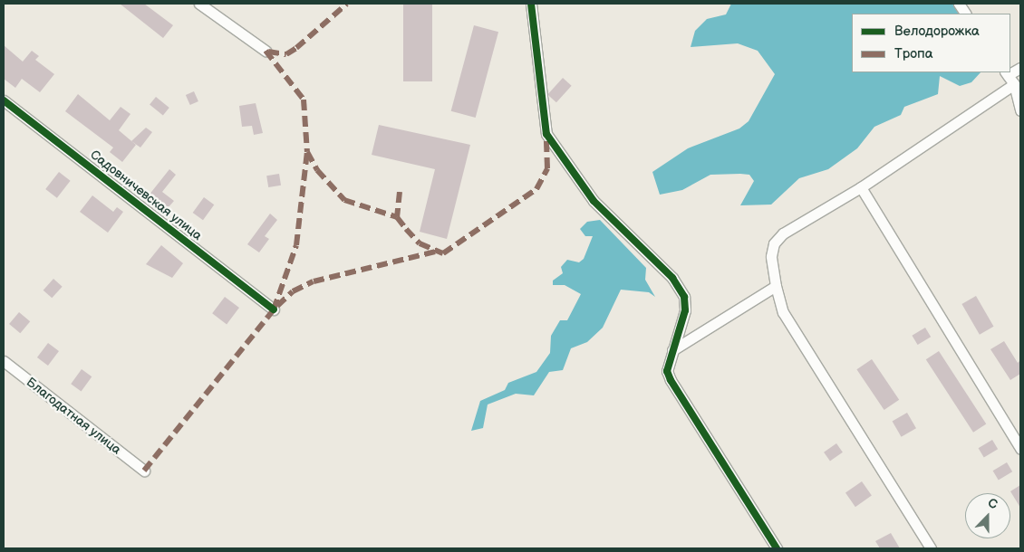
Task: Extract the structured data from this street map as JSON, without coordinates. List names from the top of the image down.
{
  "streets": {
    "street": ["Садовничевская улица", "Благодатная улица"]
  },
  "legend": ["Велодорожка", "Тропа"],
  "north": "top"
}
